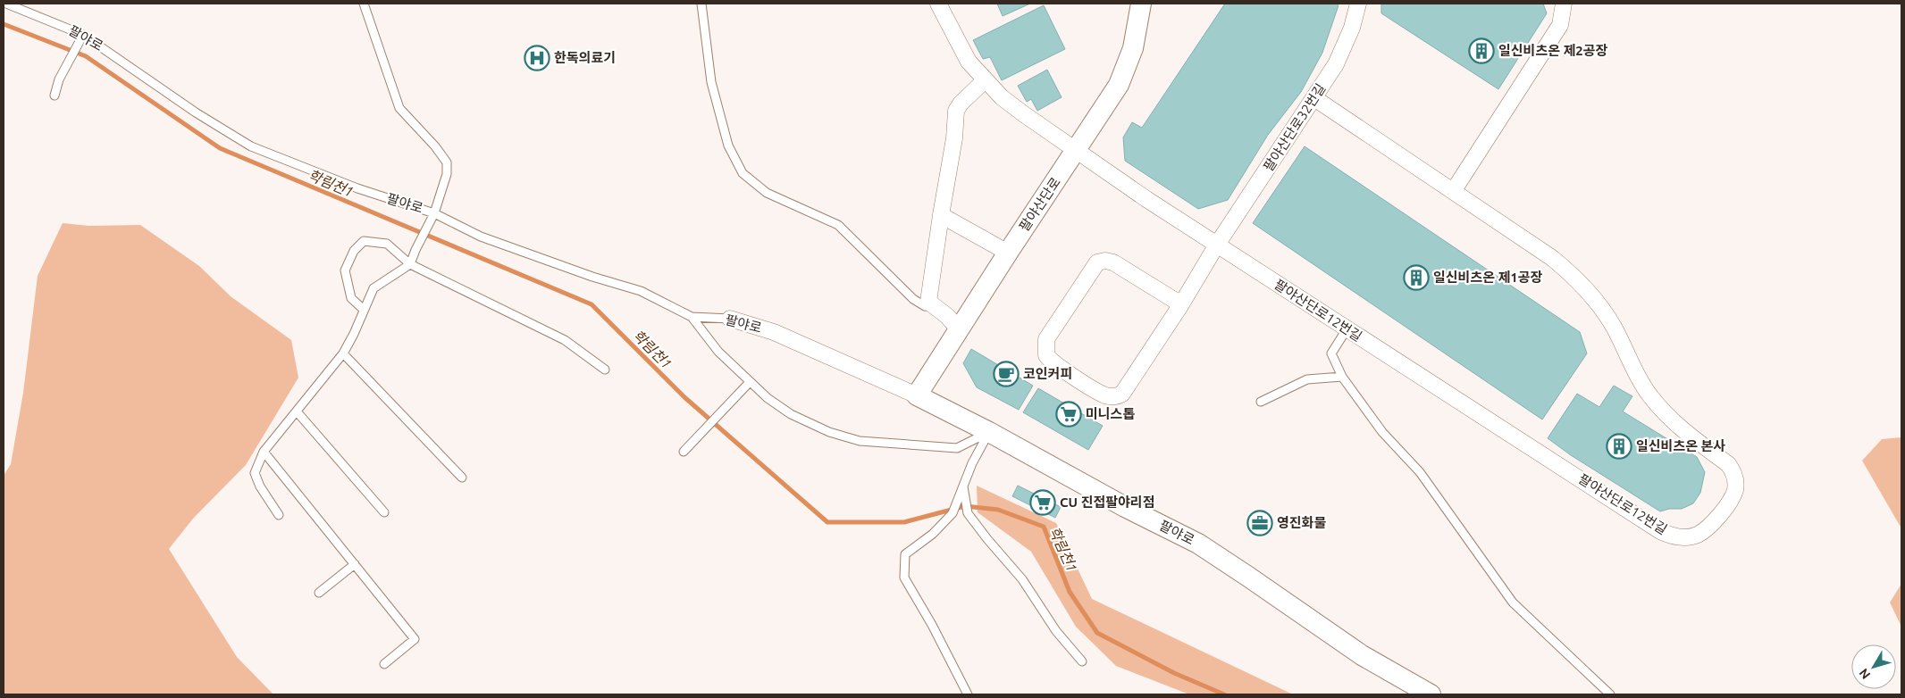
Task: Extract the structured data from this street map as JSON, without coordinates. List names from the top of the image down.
{
  "streets": {
    "street": [
      "팔야로",
      "팔야산단로32번길",
      "팔야산단로",
      "팔야산단로12번길"
    ]
  },
  "crossings": [
    ["팔야로", "팔야산단로"],
    ["팔야산단로32번길", "팔야산단로12번길"],
    ["팔야산단로", "팔야산단로12번길"]
  ],
  "water": ["학림천1"],
  "places": {
    "building": ["일신비츠온 제2공장", "일신비츠온 제1공장", "일신비츠온 본사"],
    "hospital": ["한독의료기"],
    "cafe": ["코인커피"],
    "supermarket": ["미니스톱", "CU 진접팔야리점"],
    "office": ["영진화물"]
  },
  "north": "bottom left"
}
